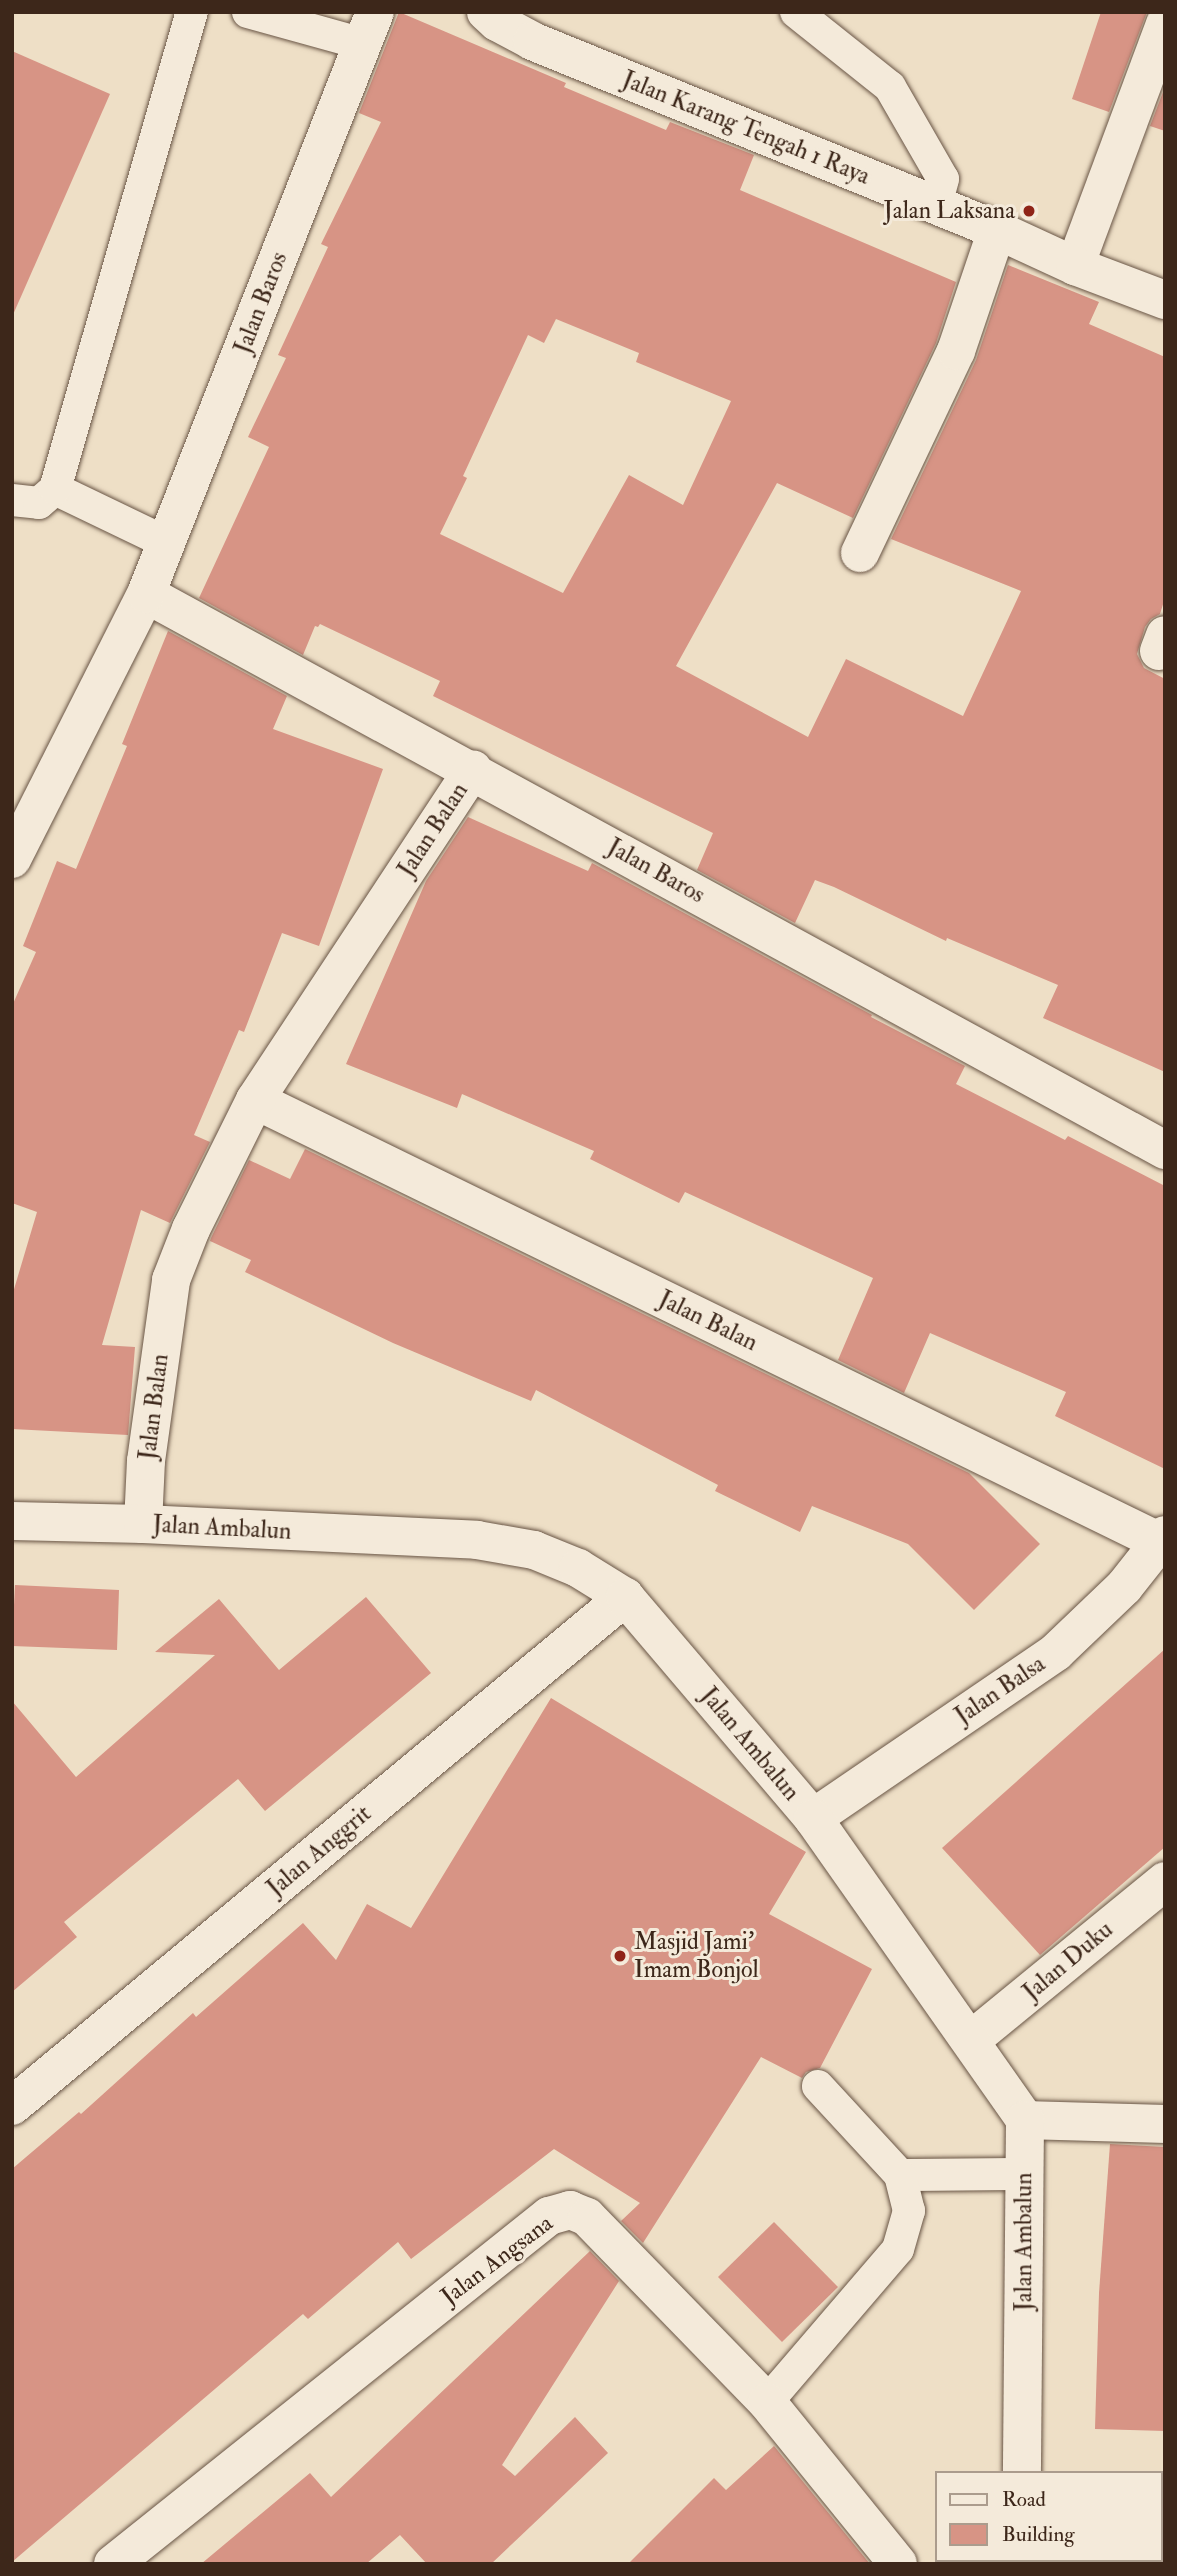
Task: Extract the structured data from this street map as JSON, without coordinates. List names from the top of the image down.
{
  "streets": {
    "street": [
      "Jalan Karang Tengah 1 Raya",
      "Jalan Baros",
      "Jalan Balan",
      "Jalan Ambalun",
      "Jalan Balsa",
      "Jalan Anggrit",
      "Jalan Duku",
      "Jalan Angsana"
    ]
  },
  "crossings": [
    ["Jalan Baros", "Jalan Balan"],
    ["Jalan Balan", "Jalan Ambalun"],
    ["Jalan Balan", "Jalan Balsa"],
    ["Jalan Ambalun", "Jalan Balsa"],
    ["Jalan Ambalun", "Jalan Anggrit"],
    ["Jalan Ambalun", "Jalan Duku"]
  ],
  "places": ["Jalan Laksana", "Masjid Jami' Imam Bonjol"],
  "legend": ["Road", "Building"]
}
